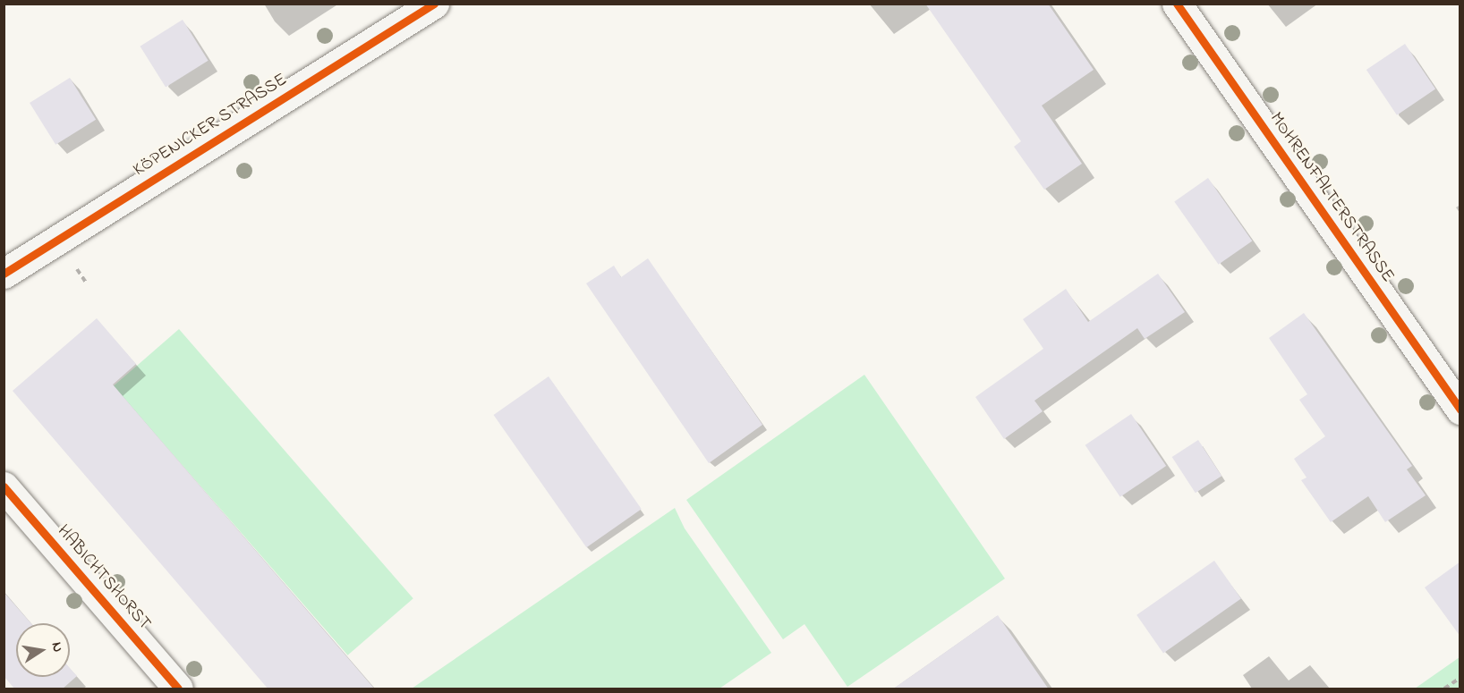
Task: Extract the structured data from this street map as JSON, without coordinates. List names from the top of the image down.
{
  "streets": {
    "street": ["KÖPENICKER STRASSE", "MOHRENFALTERSTRASSE", "HABICHTSHORST"]
  },
  "north": "right"
}
